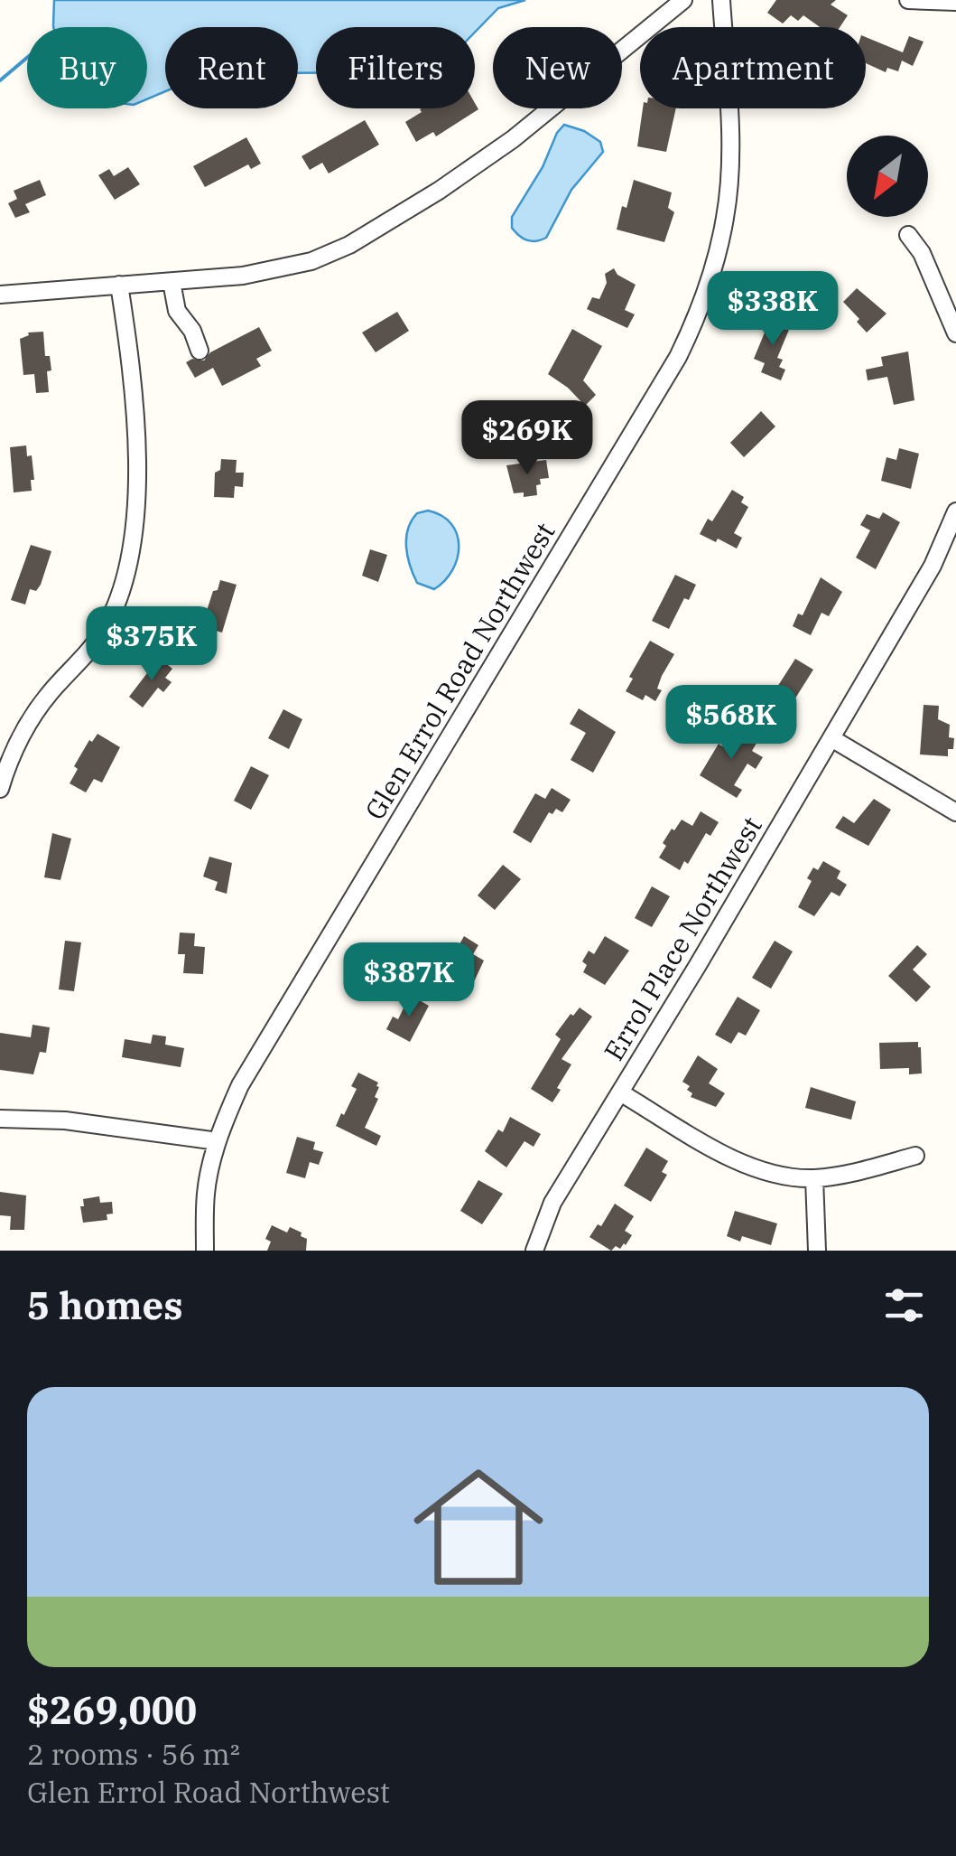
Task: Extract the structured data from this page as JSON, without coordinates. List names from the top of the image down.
{
  "streets": {
    "street": ["Glen Errol Road Northwest", "Errol Place Northwest"]
  },
  "north": "bottom left",
  "page": {
    "chip": [
      "Buy",
      "Rent",
      "Filters",
      "New",
      "Apartment"
    ],
    "price": [
      "$338K",
      "$269K",
      "$375K",
      "$568K",
      "$387K"
    ],
    "heading": "5 homes",
    "list": [
      {
        "name": "$269,000",
        "note": "2 rooms · 56 m² · Glen Errol Road Northwest"
      }
    ]
  }
}
